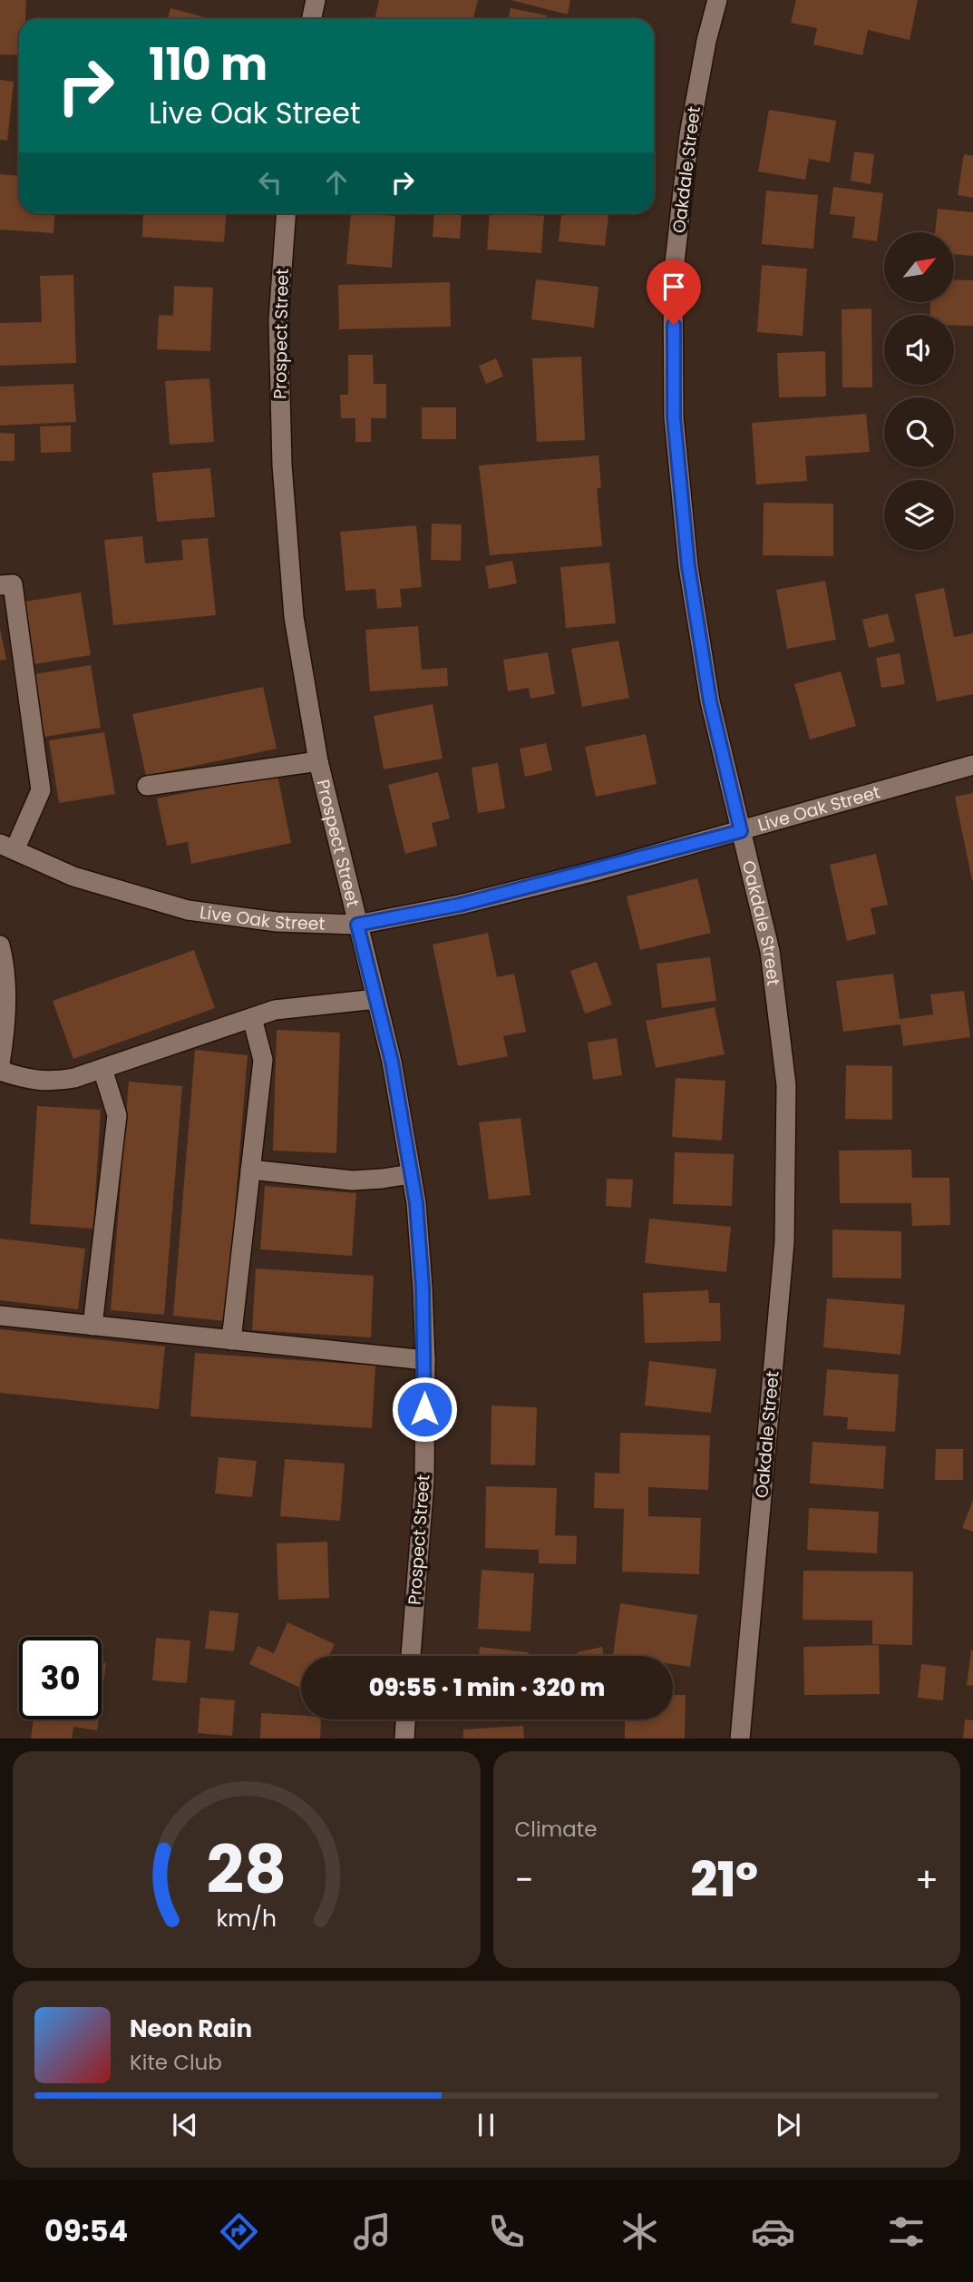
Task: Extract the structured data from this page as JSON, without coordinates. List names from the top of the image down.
{
  "streets": {
    "street": ["Oakdale Street", "Prospect Street", "Live Oak Street"]
  },
  "crossings": [
    ["Oakdale Street", "Live Oak Street"],
    ["Prospect Street", "Live Oak Street"]
  ],
  "north": "top right",
  "page": {
    "turn": ["110 m", "Live Oak Street"],
    "limit": "30",
    "trip": "09:55 · 1 min · 320 m",
    "tile": "Climate",
    "heat": ["−", "21°", "+"],
    "song": ["Neon Rain", "Kite Club"],
    "tabs": "09:54",
    "gauge": ["28", "km/h"]
  }
}
